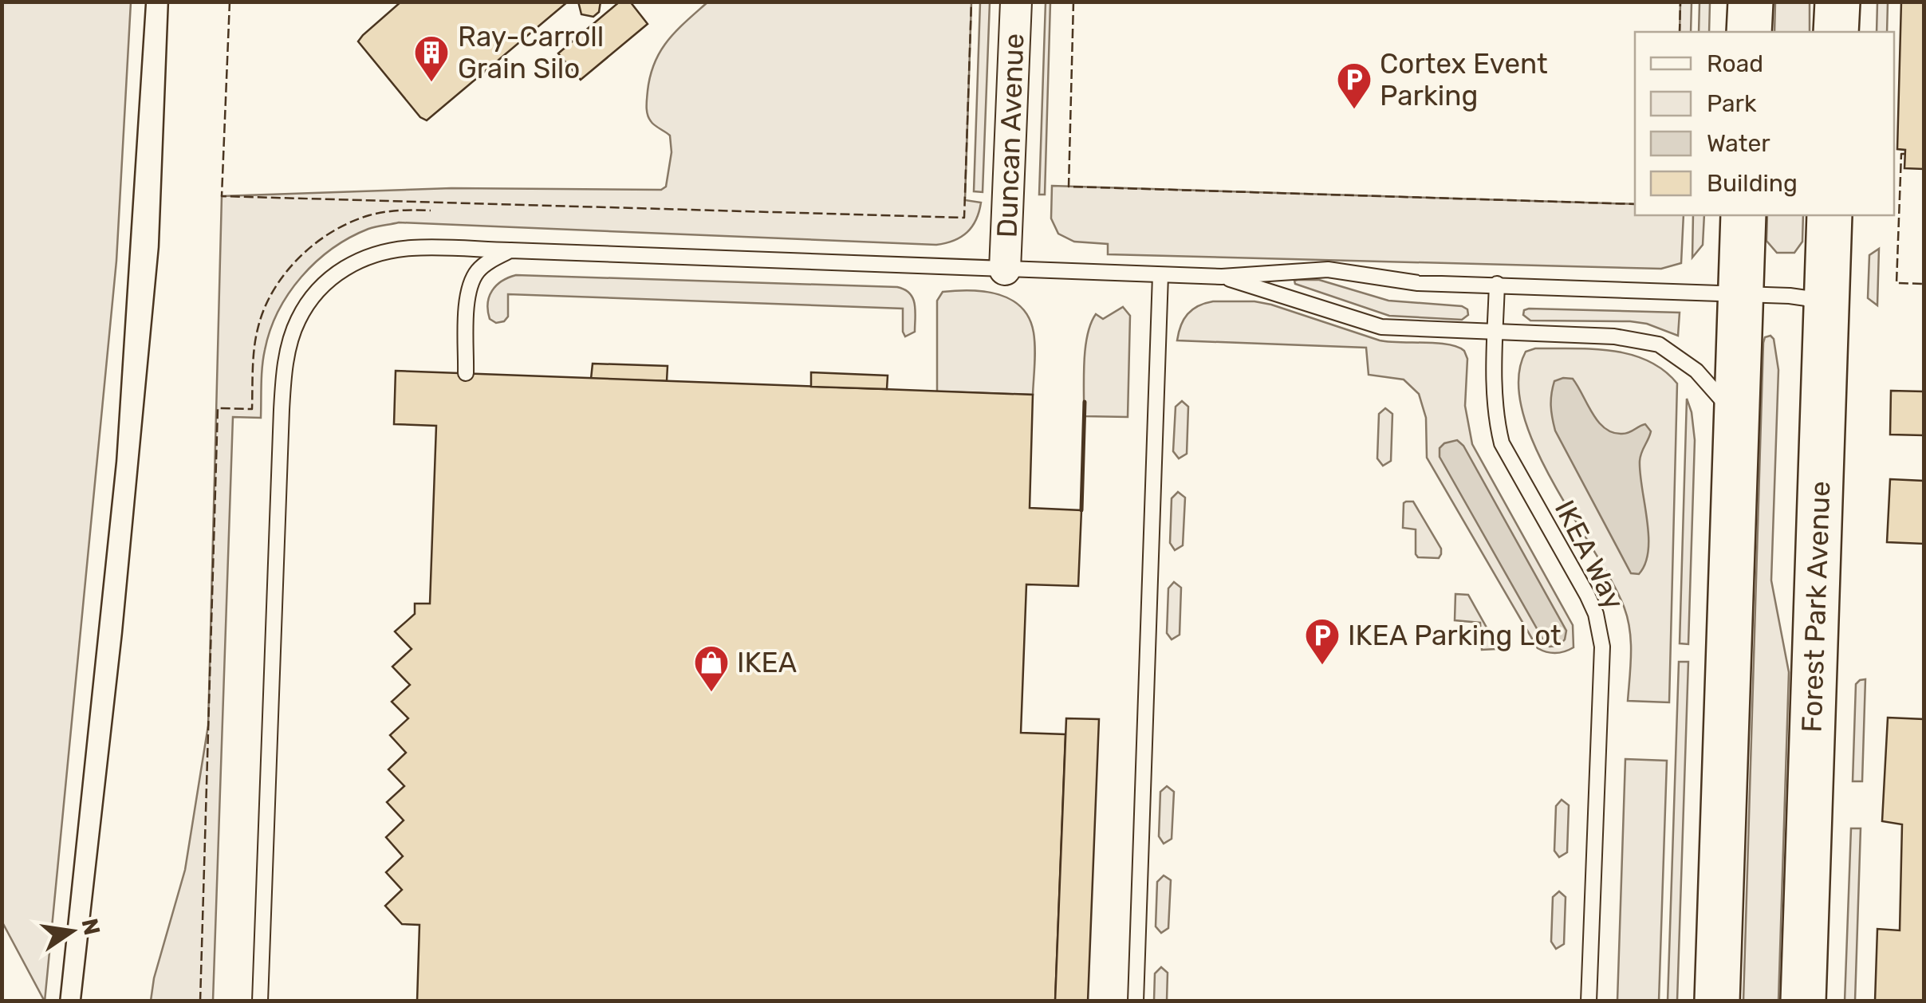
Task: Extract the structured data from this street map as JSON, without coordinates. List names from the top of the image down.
{
  "streets": {
    "main road": ["Forest Park Avenue"],
    "street": ["Duncan Avenue"],
    "lane": ["IKEA Way"]
  },
  "places": {
    "building": ["Ray-Carroll Grain Silo"],
    "parking": ["Cortex Event Parking", "IKEA Parking Lot"],
    "shop": ["IKEA"]
  },
  "legend": [
    "Road",
    "Park",
    "Water",
    "Building"
  ],
  "north": "right"
}
